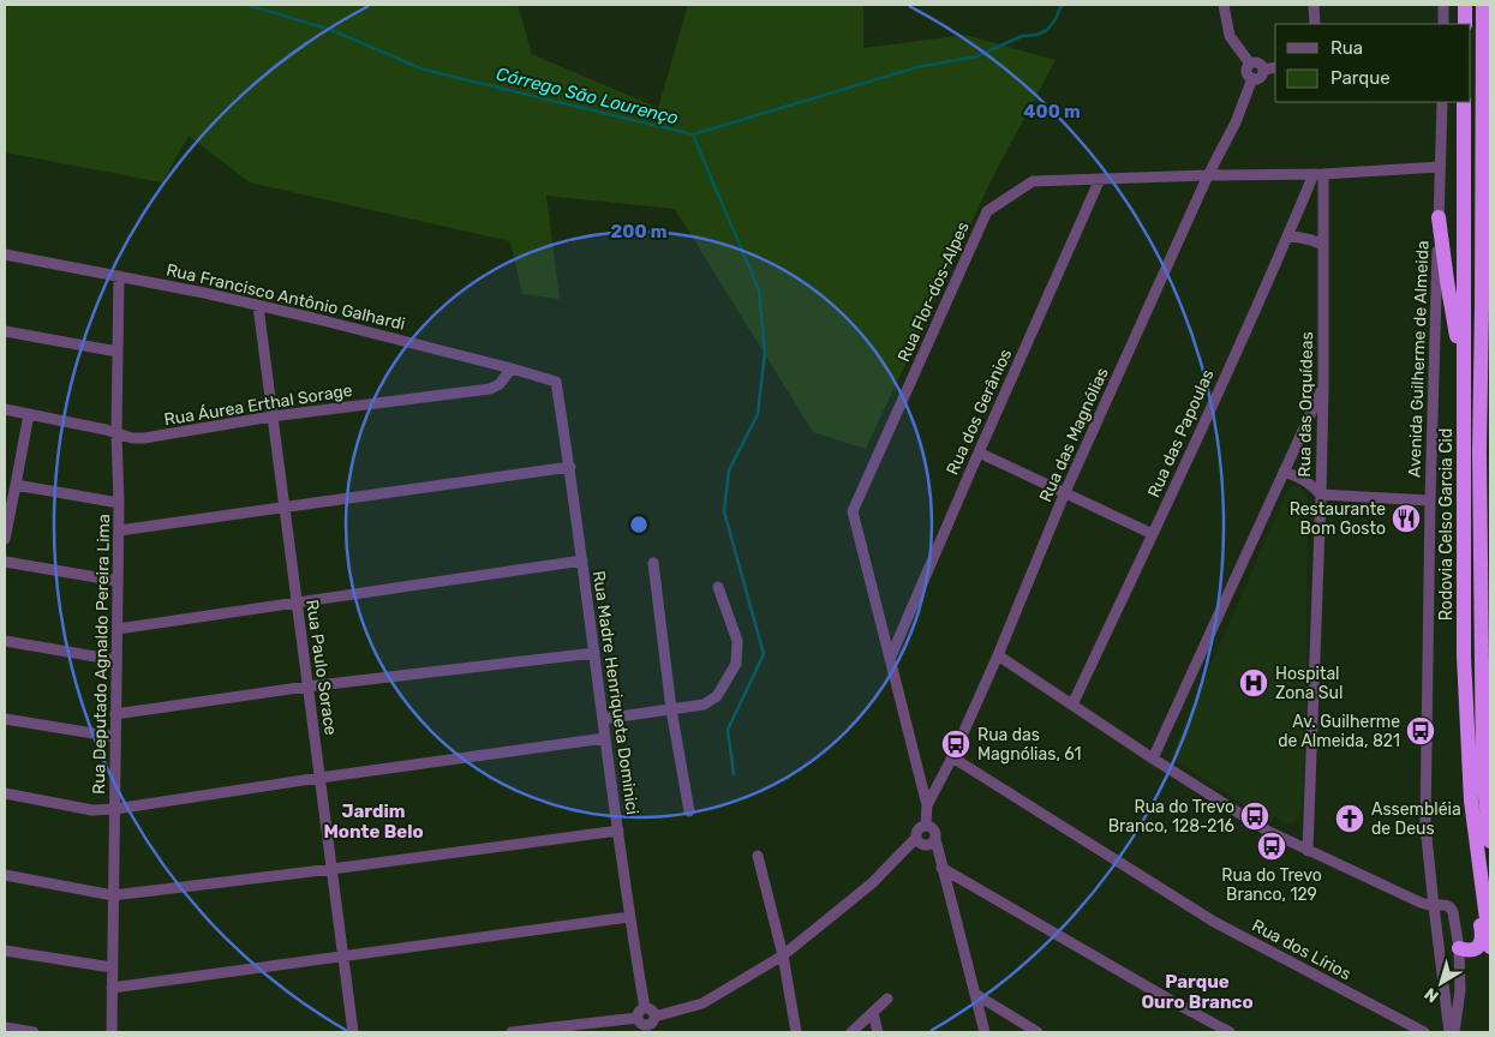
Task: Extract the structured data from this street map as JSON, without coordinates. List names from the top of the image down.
{
  "streets": {
    "highway": ["Rodovia Celso Garcia Cid"],
    "street": [
      "Rua Flor-dos-Alpes",
      "Rua Francisco Antônio Galhardi",
      "Avenida Guilherme de Almeida",
      "Rua Áurea Erthal Sorage",
      "Rua das Orquídeas",
      "Rua dos Gerânios",
      "Rua das Papoulas",
      "Rua das Magnólias",
      "Rua Deputado Agnaldo Pereira Lima",
      "Rua Paulo Sorace",
      "Rua Madre Henriqueta Dominici",
      "Rua dos Lírios"
    ]
  },
  "crossings": [
    ["Rua Flor-dos-Alpes", "Avenida Guilherme de Almeida"],
    ["Rua Flor-dos-Alpes", "Rua das Orquídeas"],
    ["Rua Flor-dos-Alpes", "Rua dos Gerânios"],
    ["Rua Flor-dos-Alpes", "Rua das Papoulas"],
    ["Rua Flor-dos-Alpes", "Rua das Magnólias"],
    ["Rua Francisco Antônio Galhardi", "Rua Áurea Erthal Sorage"],
    ["Rua Francisco Antônio Galhardi", "Rua Deputado Agnaldo Pereira Lima"],
    ["Rua Francisco Antônio Galhardi", "Rua Paulo Sorace"],
    ["Rua Francisco Antônio Galhardi", "Rua Madre Henriqueta Dominici"],
    ["Rua Áurea Erthal Sorage", "Rua Deputado Agnaldo Pereira Lima"],
    ["Rua Áurea Erthal Sorage", "Rua Paulo Sorace"],
    ["Rua das Orquídeas", "Rua das Papoulas"],
    ["Rua das Magnólias", "Rua dos Lírios"]
  ],
  "districts": ["Jardim Monte Belo", "Parque Ouro Branco"],
  "water": ["Córrego São Lourenço"],
  "places": {
    "restaurant": ["Restaurante Bom Gosto"],
    "hospital": ["Hospital Zona Sul"],
    "bus stop": [
      "Av. Guilherme de Almeida, 821",
      "Rua das Magnólias, 61",
      "Rua do Trevo Branco, 128-216",
      "Rua do Trevo Branco, 129"
    ],
    "church": ["Assembléia de Deus"]
  },
  "legend": ["Rua", "Parque"],
  "north": "bottom left",
  "rings": ["400 m", "200 m"]
}
